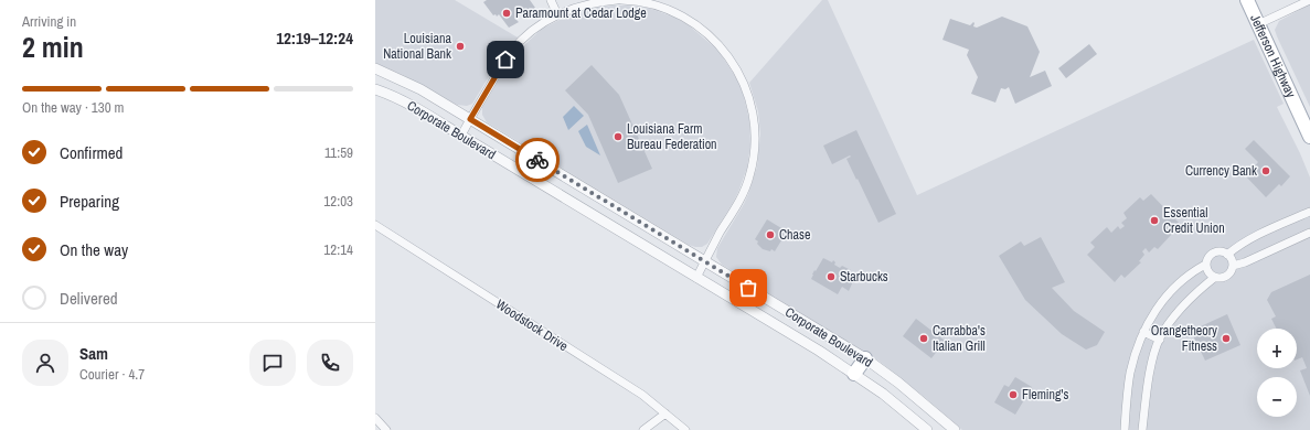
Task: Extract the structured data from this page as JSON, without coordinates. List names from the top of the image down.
{
  "streets": {
    "main road": ["Jefferson Highway"],
    "street": ["Corporate Boulevard", "Woodstock Drive"]
  },
  "places": [
    "Paramount at Cedar Lodge",
    "Louisiana National Bank",
    "Louisiana Farm Bureau Federation",
    "Currency Bank",
    "Essential Credit Union",
    "Chase",
    "Starbucks",
    "Carrabba's Italian Grill",
    "Orangetheory Fitness",
    "Fleming's"
  ],
  "page": {
    "heading": ["2 min", "Arriving in", "12:19–12:24"],
    "panel": ["Sam", "Courier · 4.7"],
    "bar": "On the way · 130 m",
    "list": [
      ["Confirmed", "11:59"],
      ["Preparing", "12:03"],
      ["On the way", "12:14"],
      "Delivered"
    ],
    "map_buttons": ["+", "−"]
  }
}
